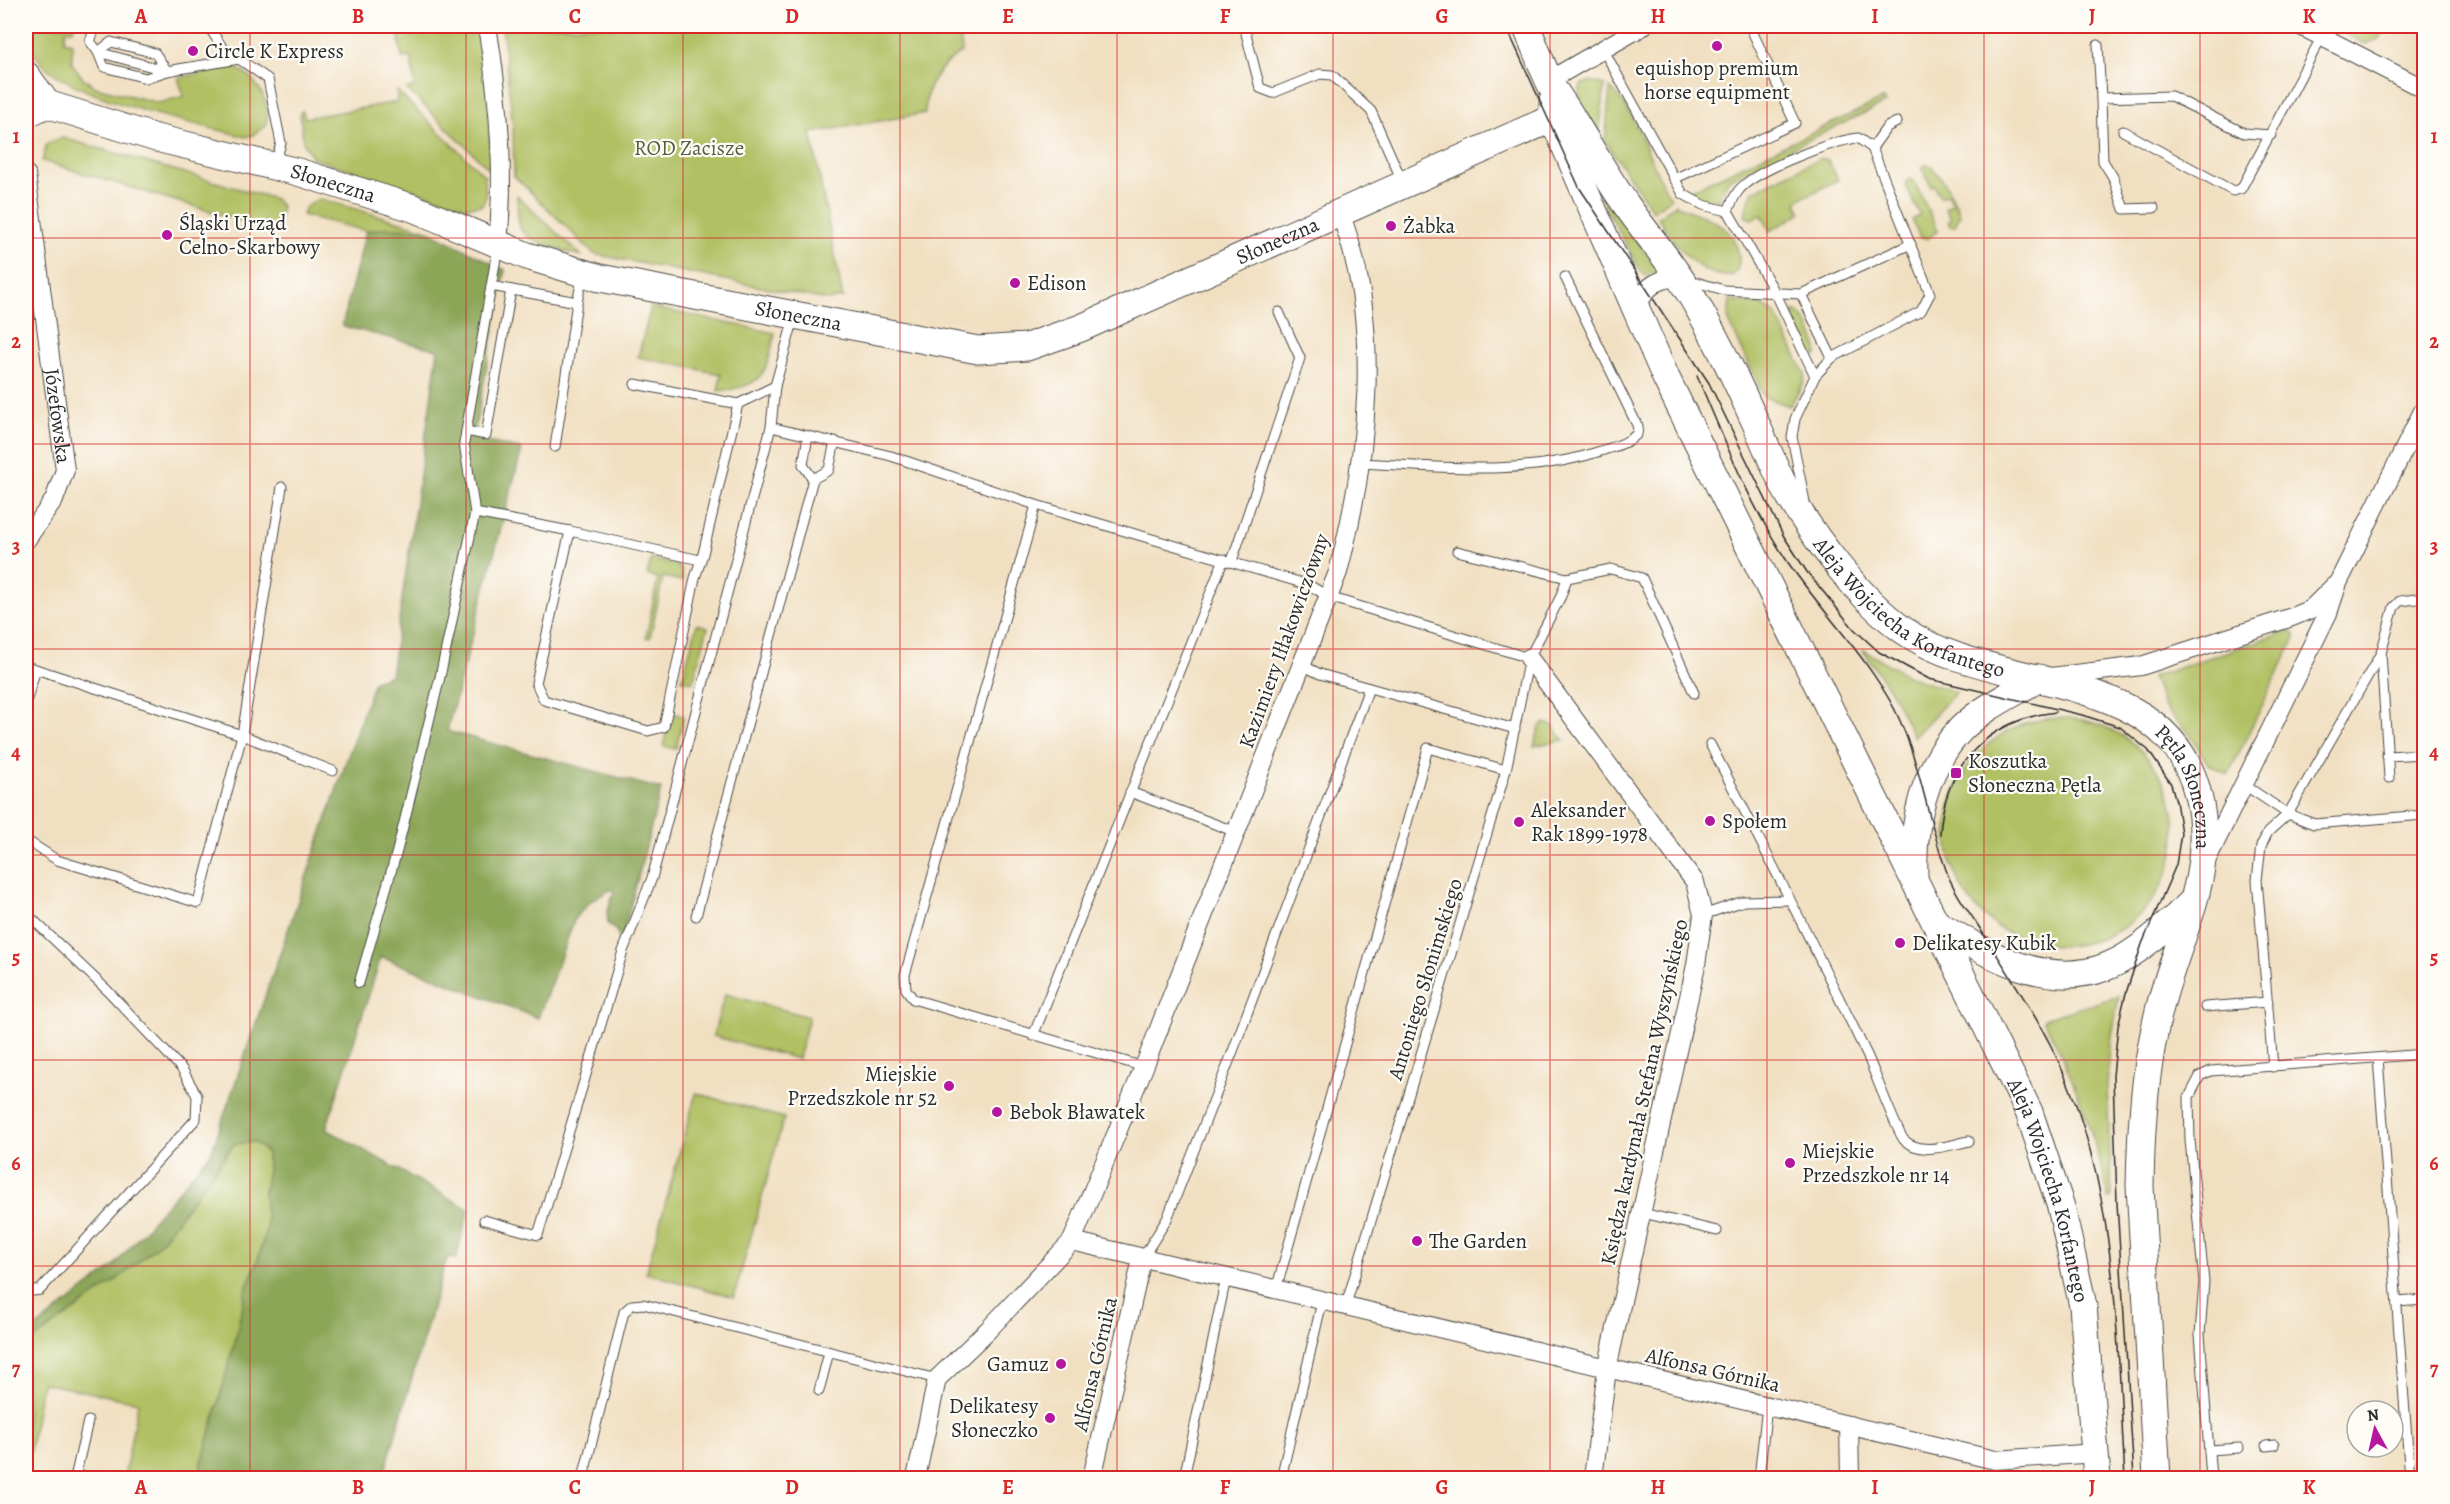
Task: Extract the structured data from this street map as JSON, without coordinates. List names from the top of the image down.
{
  "streets": {
    "main road": ["Słoneczna", "Aleja Wojciecha Korfantego", "Pętla Słoneczna"],
    "street": [
      "Józefowska",
      "Kazimiery Iłłakowiczówny",
      "Księdza kardynała Stefana Wyszyńskiego",
      "Alfonsa Górnika"
    ],
    "lane": ["Antoniego Słonimskiego"]
  },
  "crossings": [
    ["Słoneczna", "Aleja Wojciecha Korfantego"],
    ["Słoneczna", "Kazimiery Iłłakowiczówny"],
    ["Aleja Wojciecha Korfantego", "Pętla Słoneczna"],
    ["Aleja Wojciecha Korfantego", "Alfonsa Górnika"],
    ["Kazimiery Iłłakowiczówny", "Alfonsa Górnika"],
    ["Antoniego Słonimskiego", "Księdza kardynała Stefana Wyszyńskiego"],
    ["Antoniego Słonimskiego", "Alfonsa Górnika"],
    ["Księdza kardynała Stefana Wyszyńskiego", "Alfonsa Górnika"]
  ],
  "parks": ["ROD Zacisze"],
  "places": {
    "other": [
      "equishop premium horse equipment",
      "Circle K Express",
      "Żabka",
      "Śląski Urząd Celno-Skarbowy",
      "Edison",
      "Społem",
      "Aleksander Rak 1899-1978",
      "Delikatesy Kubik",
      "Miejskie Przedszkole nr 52",
      "Bebok Bławatek",
      "Miejskie Przedszkole nr 14",
      "The Garden",
      "Gamuz",
      "Delikatesy Słoneczko"
    ],
    "transit": ["Koszutka Słoneczna Pętla"]
  },
  "north": "top",
  "grid": {
    "columns": [
      "A",
      "B",
      "C",
      "D",
      "E",
      "F",
      "G",
      "H",
      "I",
      "J",
      "K"
    ],
    "rows": [
      "1",
      "2",
      "3",
      "4",
      "5",
      "6",
      "7"
    ]
  }
}
